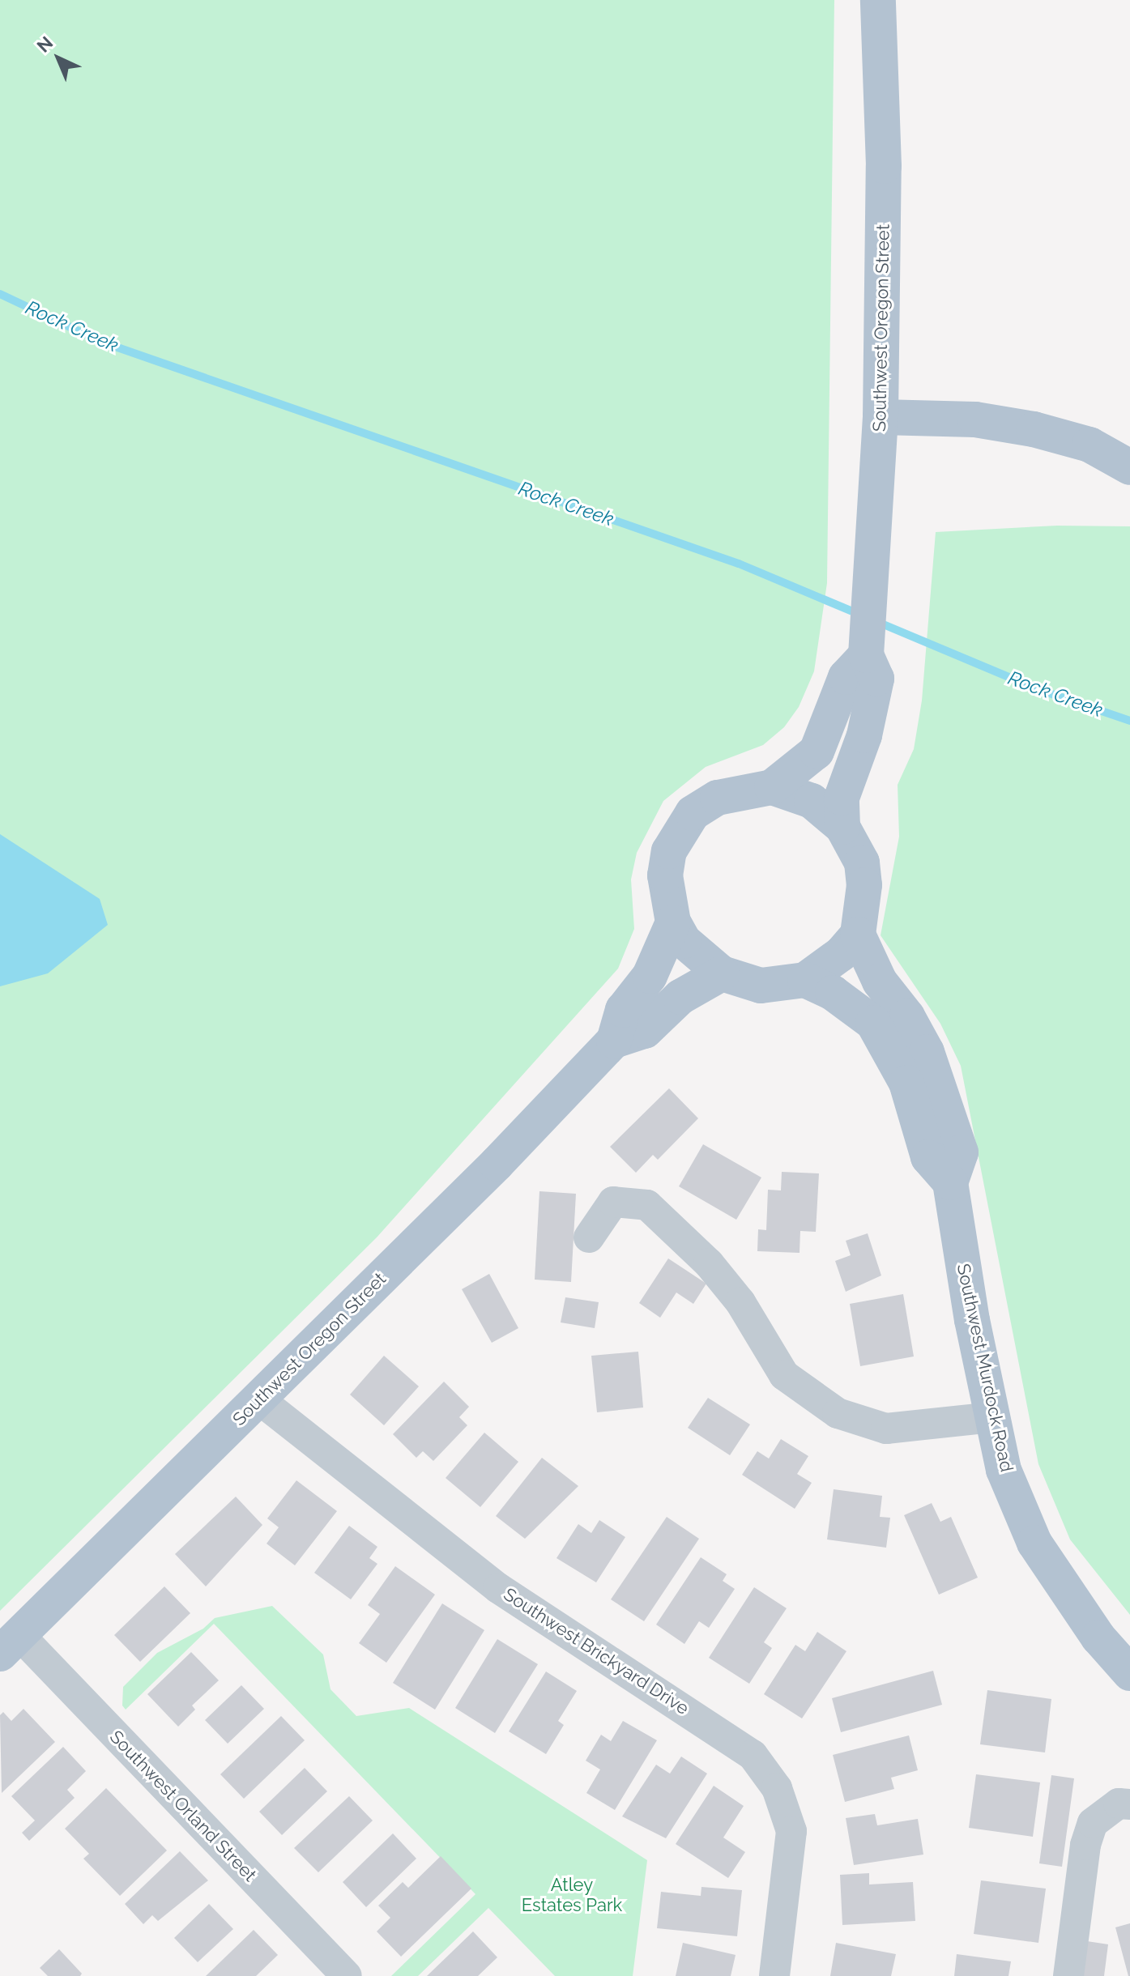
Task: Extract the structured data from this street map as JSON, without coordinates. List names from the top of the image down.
{
  "streets": {
    "main road": ["Southwest Oregon Street", "Southwest Murdock Road"],
    "street": ["Southwest Brickyard Drive", "Southwest Orland Street"]
  },
  "crossings": [
    ["Southwest Oregon Street", "Southwest Murdock Road"],
    ["Southwest Oregon Street", "Southwest Brickyard Drive"],
    ["Southwest Oregon Street", "Southwest Orland Street"]
  ],
  "water": ["Rock Creek"],
  "parks": ["Atley Estates Park"],
  "north": "top left"
}
